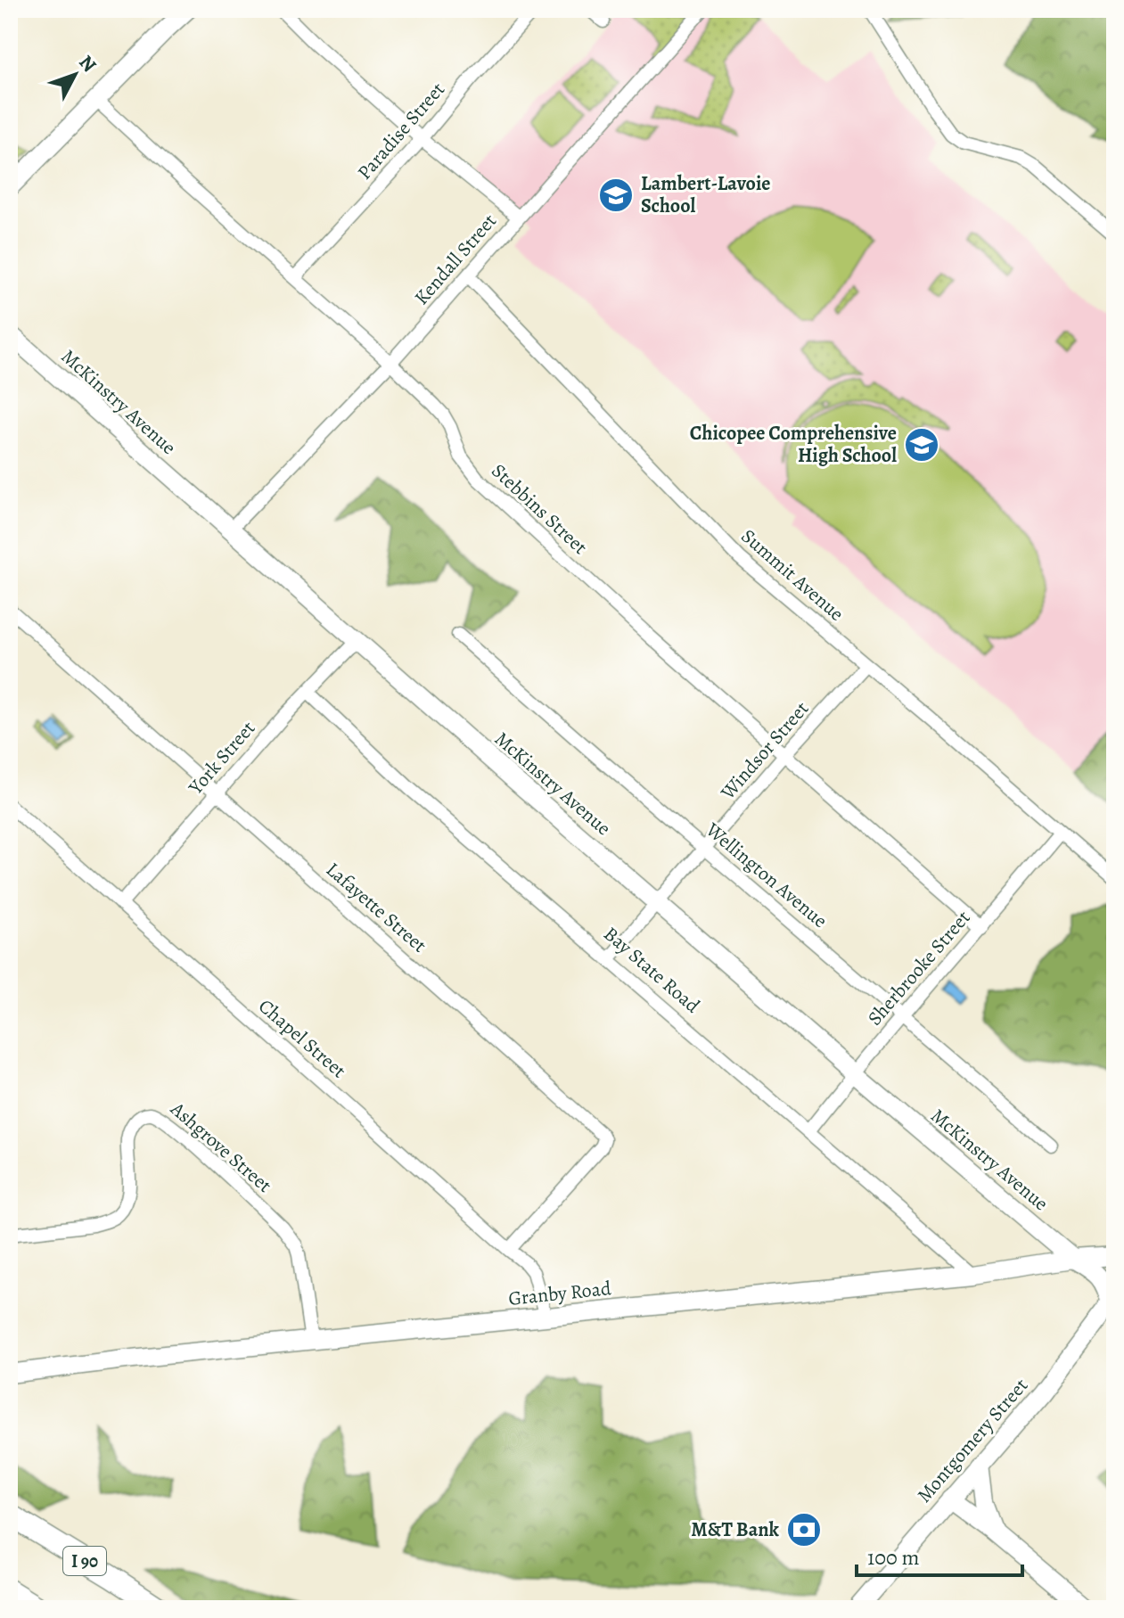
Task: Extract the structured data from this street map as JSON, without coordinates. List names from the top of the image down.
{
  "streets": {
    "highway": ["I 90"],
    "main road": ["McKinstry Avenue", "Granby Road", "Montgomery Street"],
    "street": [
      "Paradise Street",
      "Kendall Street",
      "Stebbins Street",
      "Summit Avenue",
      "Windsor Street",
      "York Street",
      "Wellington Avenue",
      "Lafayette Street",
      "Sherbrooke Street",
      "Bay State Road",
      "Chapel Street",
      "Ashgrove Street"
    ]
  },
  "crossings": [
    ["Paradise Street", "Stebbins Street"],
    ["Kendall Street", "McKinstry Avenue"],
    ["Kendall Street", "Stebbins Street"],
    ["Kendall Street", "Summit Avenue"],
    ["McKinstry Avenue", "Windsor Street"],
    ["McKinstry Avenue", "York Street"],
    ["McKinstry Avenue", "Sherbrooke Street"],
    ["McKinstry Avenue", "Granby Road"],
    ["McKinstry Avenue", "Montgomery Street"],
    ["Stebbins Street", "Windsor Street"],
    ["Stebbins Street", "Sherbrooke Street"],
    ["Summit Avenue", "Windsor Street"],
    ["Summit Avenue", "Sherbrooke Street"],
    ["Windsor Street", "Wellington Avenue"],
    ["Windsor Street", "Bay State Road"],
    ["York Street", "Lafayette Street"],
    ["York Street", "Bay State Road"],
    ["York Street", "Chapel Street"],
    ["Wellington Avenue", "Sherbrooke Street"],
    ["Lafayette Street", "Chapel Street"],
    ["Sherbrooke Street", "Bay State Road"],
    ["Bay State Road", "Granby Road"],
    ["Chapel Street", "Granby Road"],
    ["Ashgrove Street", "Granby Road"]
  ],
  "places": {
    "school or university": ["Lambert-Lavoie School", "Chicopee Comprehensive High School"],
    "bank": ["M&T Bank"]
  },
  "scale_bar": "100 m",
  "north": "top right"
}
